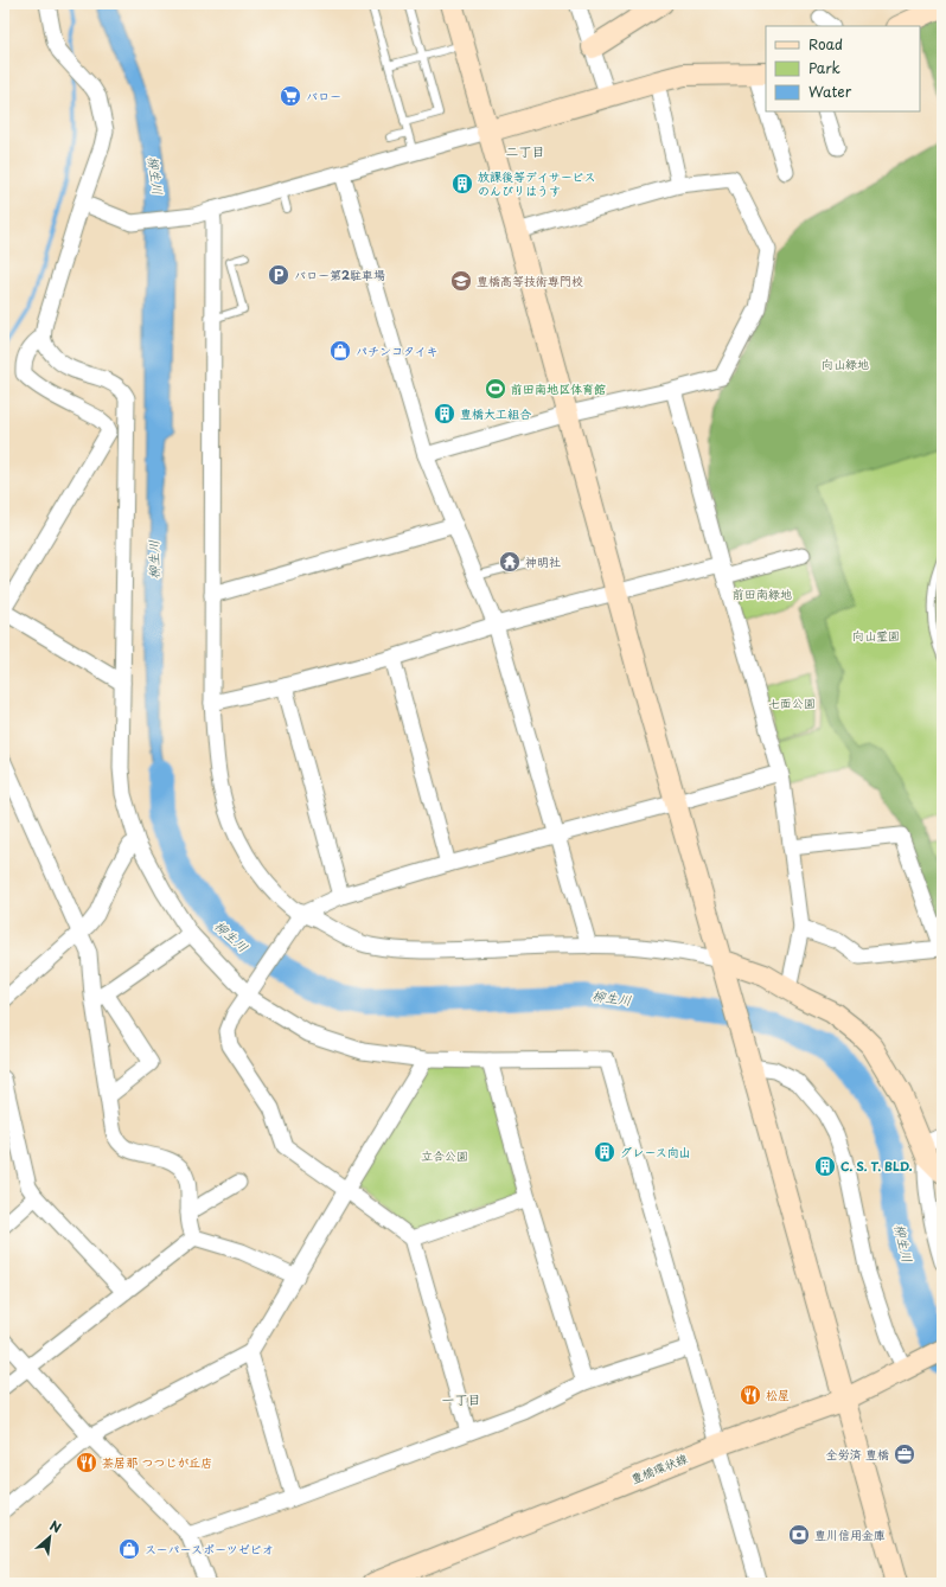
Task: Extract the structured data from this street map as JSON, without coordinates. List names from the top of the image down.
{
  "streets": {
    "street": ["豊橋環状線"]
  },
  "districts": ["二丁目", "一丁目"],
  "water": ["柳生川"],
  "parks": [
    "向山緑地",
    "前田南緑地",
    "向山霊園",
    "七面公園",
    "立合公園"
  ],
  "places": {
    "supermarket": ["バロー"],
    "building": [
      "放課後等デイサービス のんびりはうす",
      "豊橋大工組合",
      "グレース向山",
      "C. S. T. BLD."
    ],
    "parking": ["バロー第2駐車場"],
    "school or university": ["豊橋高等技術専門校"],
    "shop": ["パチンコタイキ", "スーパースポーツゼビオ"],
    "sports": ["前田南地区体育館"],
    "temple": ["神明社"],
    "restaurant": ["松屋", "茶居那 つつじが丘店"],
    "office": ["全労済 豊橋"],
    "bank": ["豊川信用金庫"]
  },
  "legend": ["Road", "Park", "Water"],
  "north": "top right"
}
